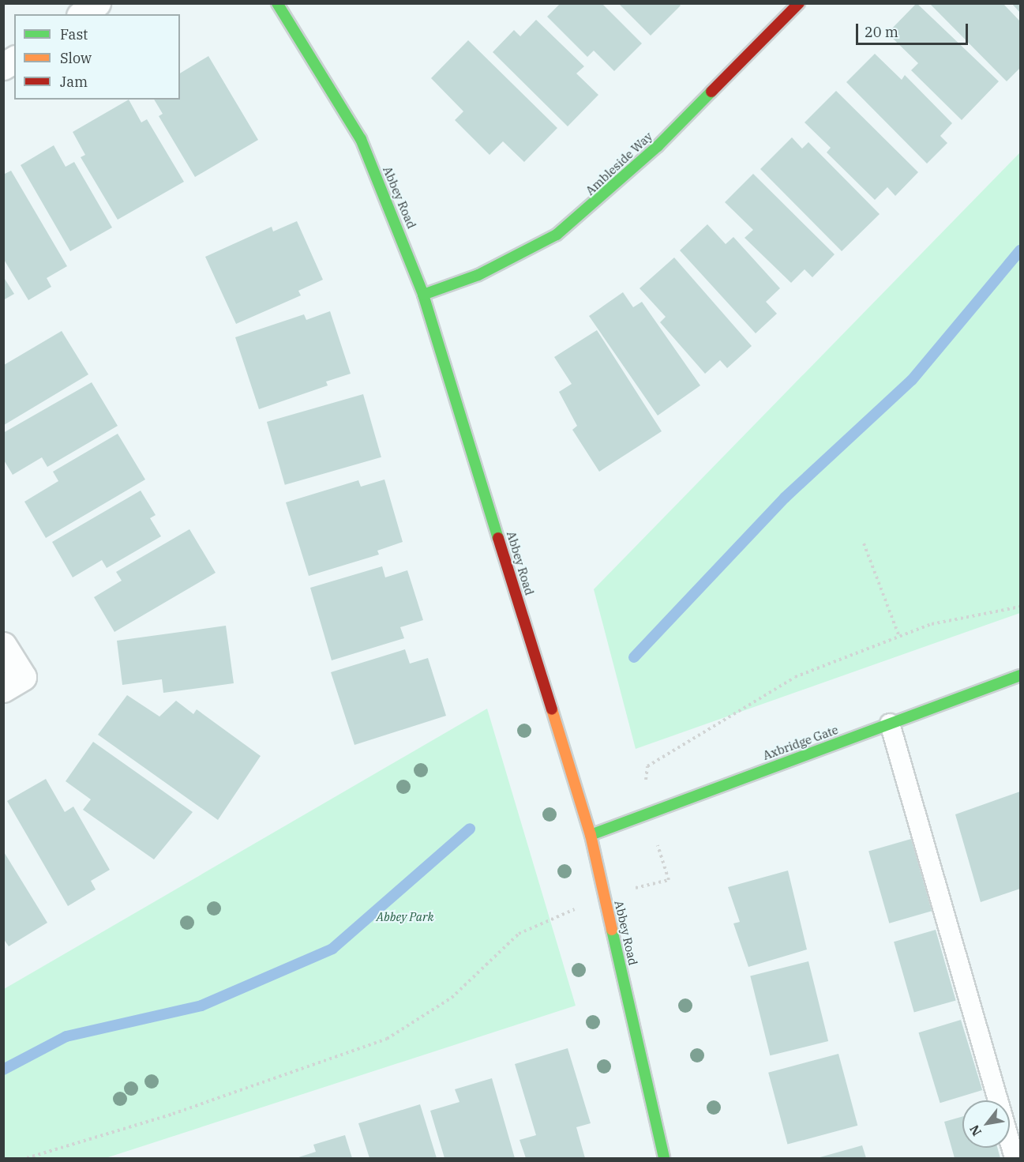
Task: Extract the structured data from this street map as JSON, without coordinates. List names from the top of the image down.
{
  "streets": {
    "street": ["Ambleside Way", "Abbey Road", "Axbridge Gate"]
  },
  "crossings": [
    ["Ambleside Way", "Abbey Road"],
    ["Abbey Road", "Axbridge Gate"]
  ],
  "parks": ["Abbey Park"],
  "legend": ["Fast", "Slow", "Jam"],
  "scale_bar": "20 m",
  "north": "bottom left"
}
